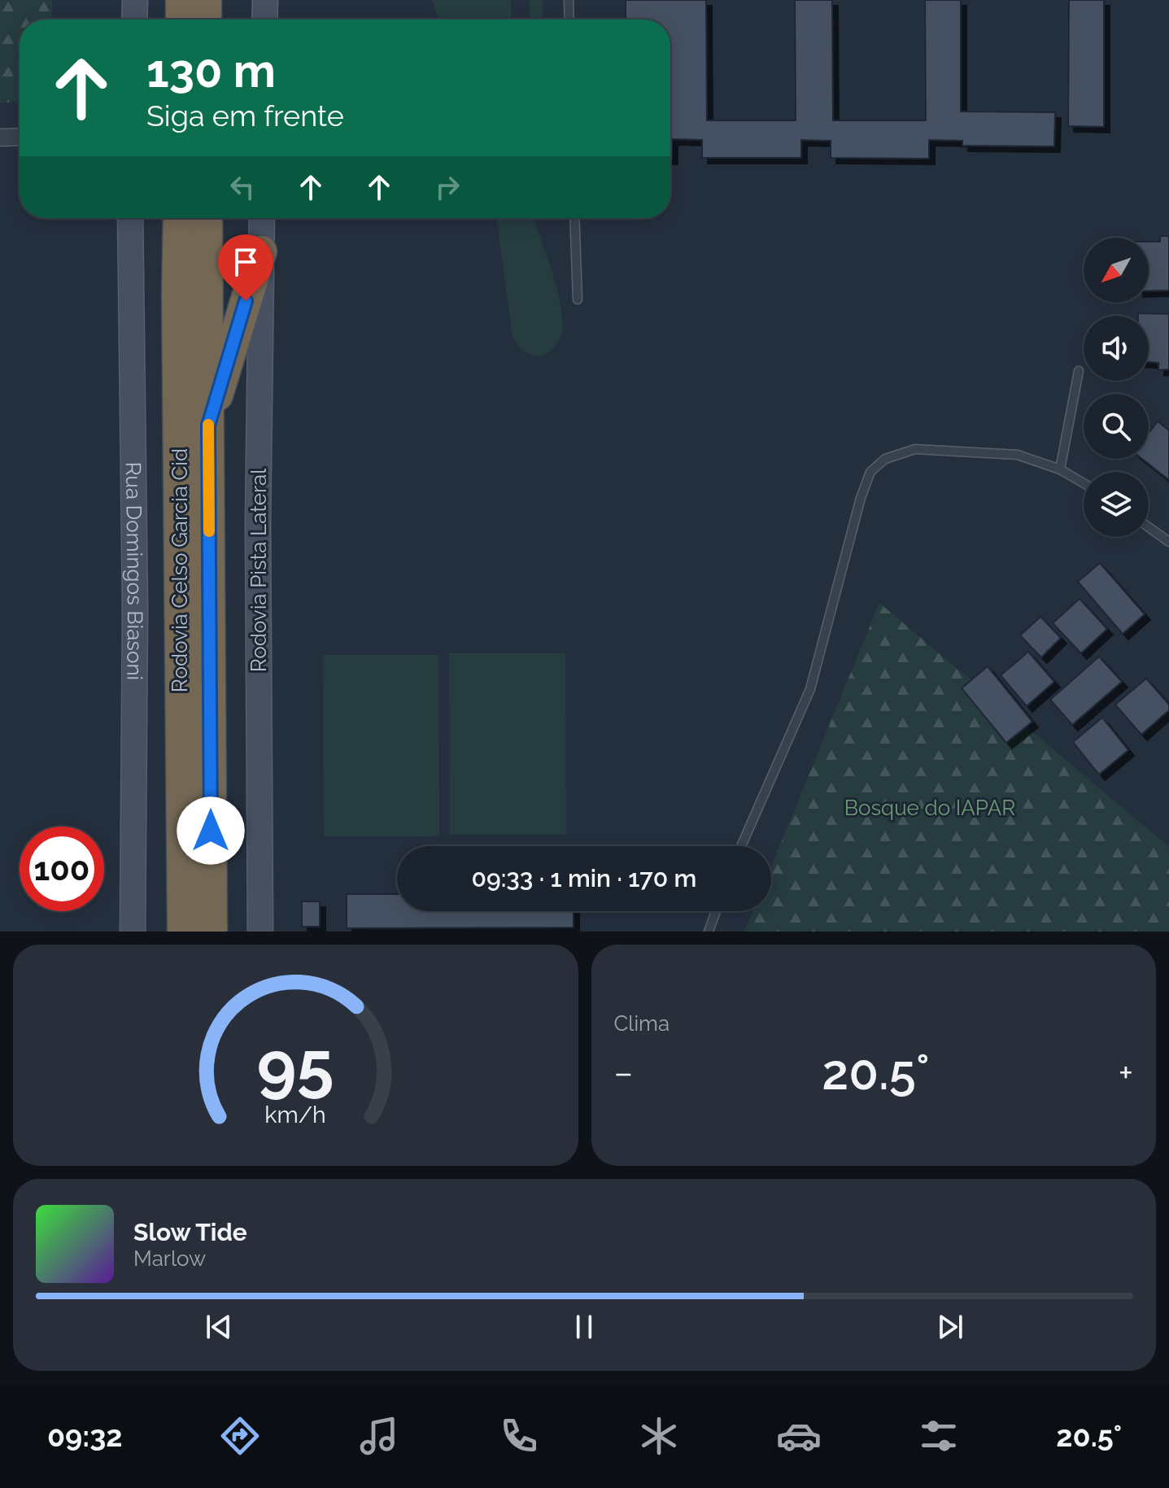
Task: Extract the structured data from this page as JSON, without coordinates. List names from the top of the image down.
{
  "streets": {
    "highway": ["Rodovia Celso Garcia Cid"],
    "main road": ["Rua Domingos Biasoni", "Rodovia Pista Lateral"]
  },
  "parks": ["Bosque do IAPAR"],
  "north": "bottom left",
  "page": {
    "turn": ["130 m", "Siga em frente"],
    "limit": "100",
    "trip": "09:33 · 1 min · 170 m",
    "tile": "Clima",
    "heat": ["−", "20.5°", "+"],
    "song": ["Slow Tide", "Marlow"],
    "tabs": ["09:32", "20.5°"],
    "gauge": ["95", "km/h"]
  }
}
